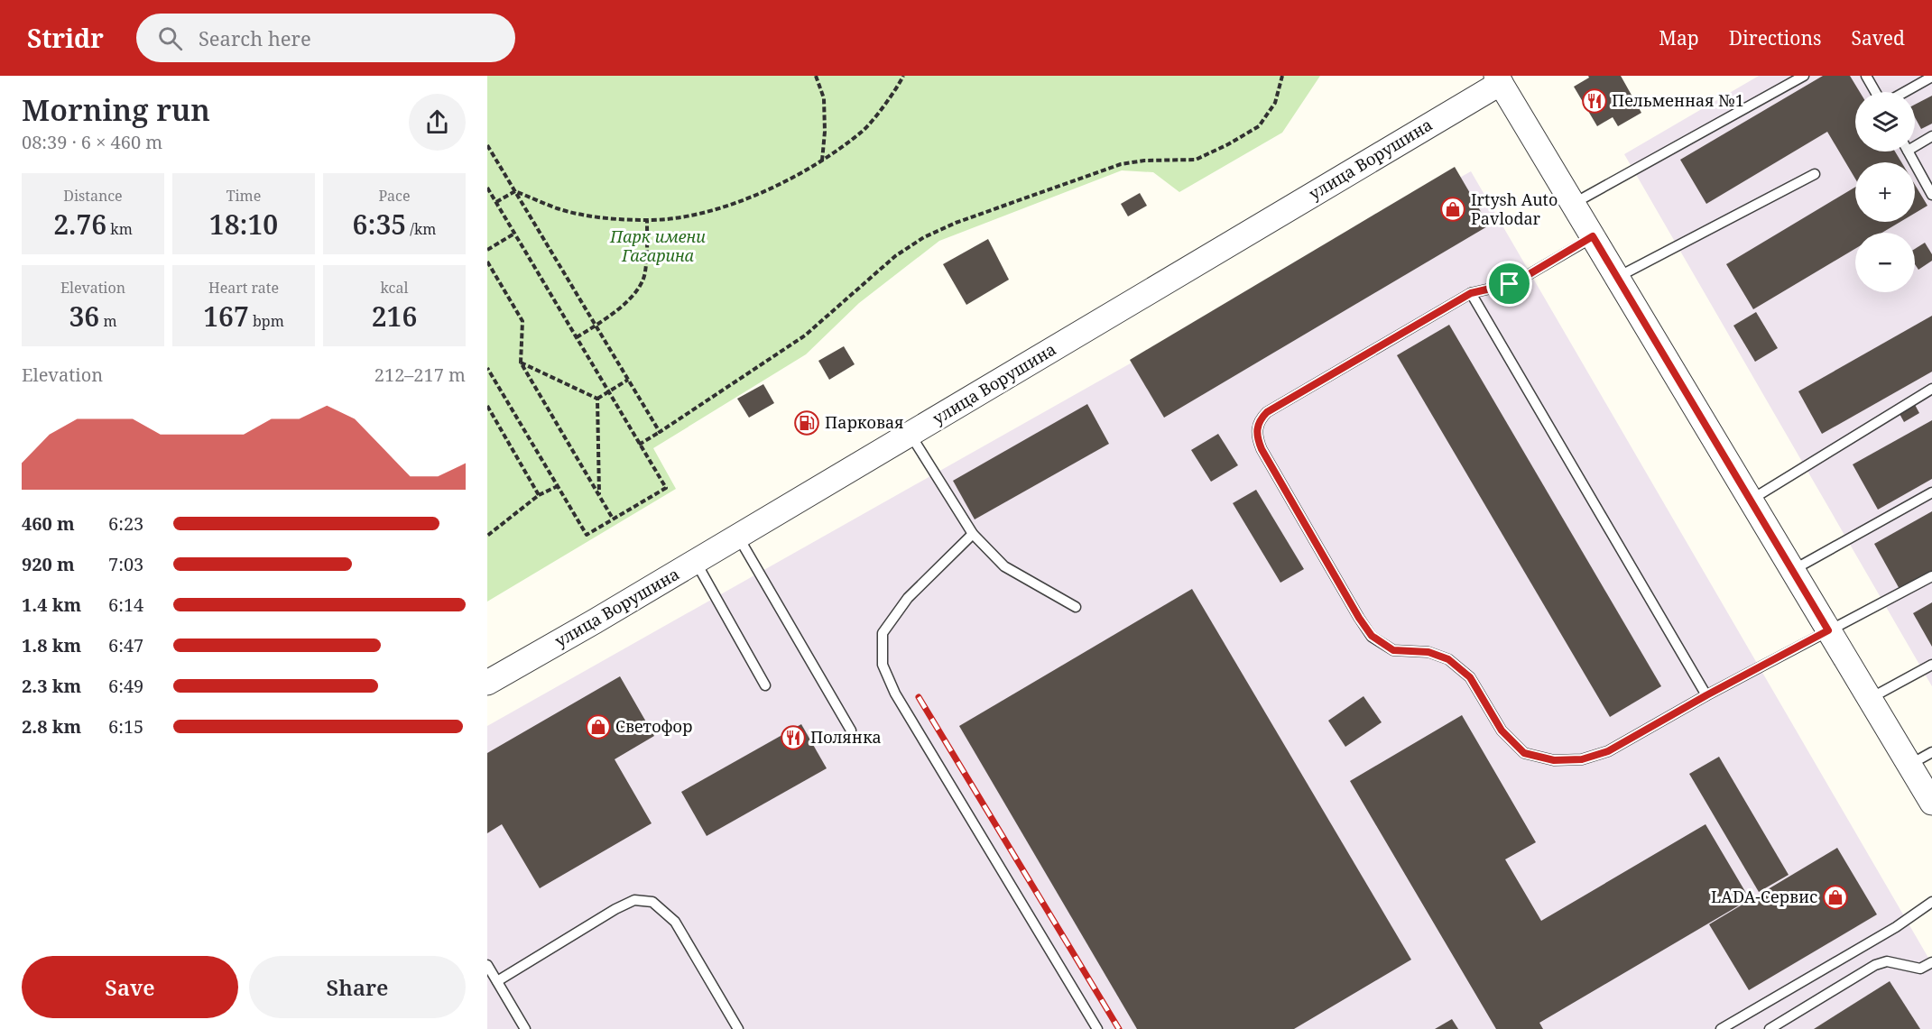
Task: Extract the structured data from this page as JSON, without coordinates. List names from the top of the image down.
{
  "streets": {
    "street": ["улица Ворушина"]
  },
  "parks": ["Парк имени Гагарина"],
  "places": {
    "restaurant": ["Пельменная №1", "Полянка"],
    "shop": ["Irtysh Auto Pavlodar", "Светофор", "LADA-Сервис"],
    "fuel station": ["Парковая"]
  },
  "page": {
    "header": "Stridr",
    "search": "Search here",
    "nav": ["Map", "Directions", "Saved"],
    "heading": ["Morning run", "08:39 · 6 × 460 m"],
    "map_buttons": ["+", "−"],
    "stats": [
      ["Distance", "2.76 km"],
      ["Time", "18:10"],
      ["Pace", "6:35 /km"],
      ["Elevation", "36 m"],
      ["Heart rate", "167 bpm"],
      ["kcal", "216"]
    ],
    "chart": ["Elevation", "212–217 m"],
    "list": [
      {
        "name": "460 m",
        "note": "6:23"
      },
      {
        "name": "920 m",
        "note": "7:03"
      },
      {
        "name": "1.4 km",
        "note": "6:14"
      },
      {
        "name": "1.8 km",
        "note": "6:47"
      },
      {
        "name": "2.3 km",
        "note": "6:49"
      },
      {
        "name": "2.8 km",
        "note": "6:15"
      }
    ],
    "buttons": ["Save", "Share"]
  }
}
